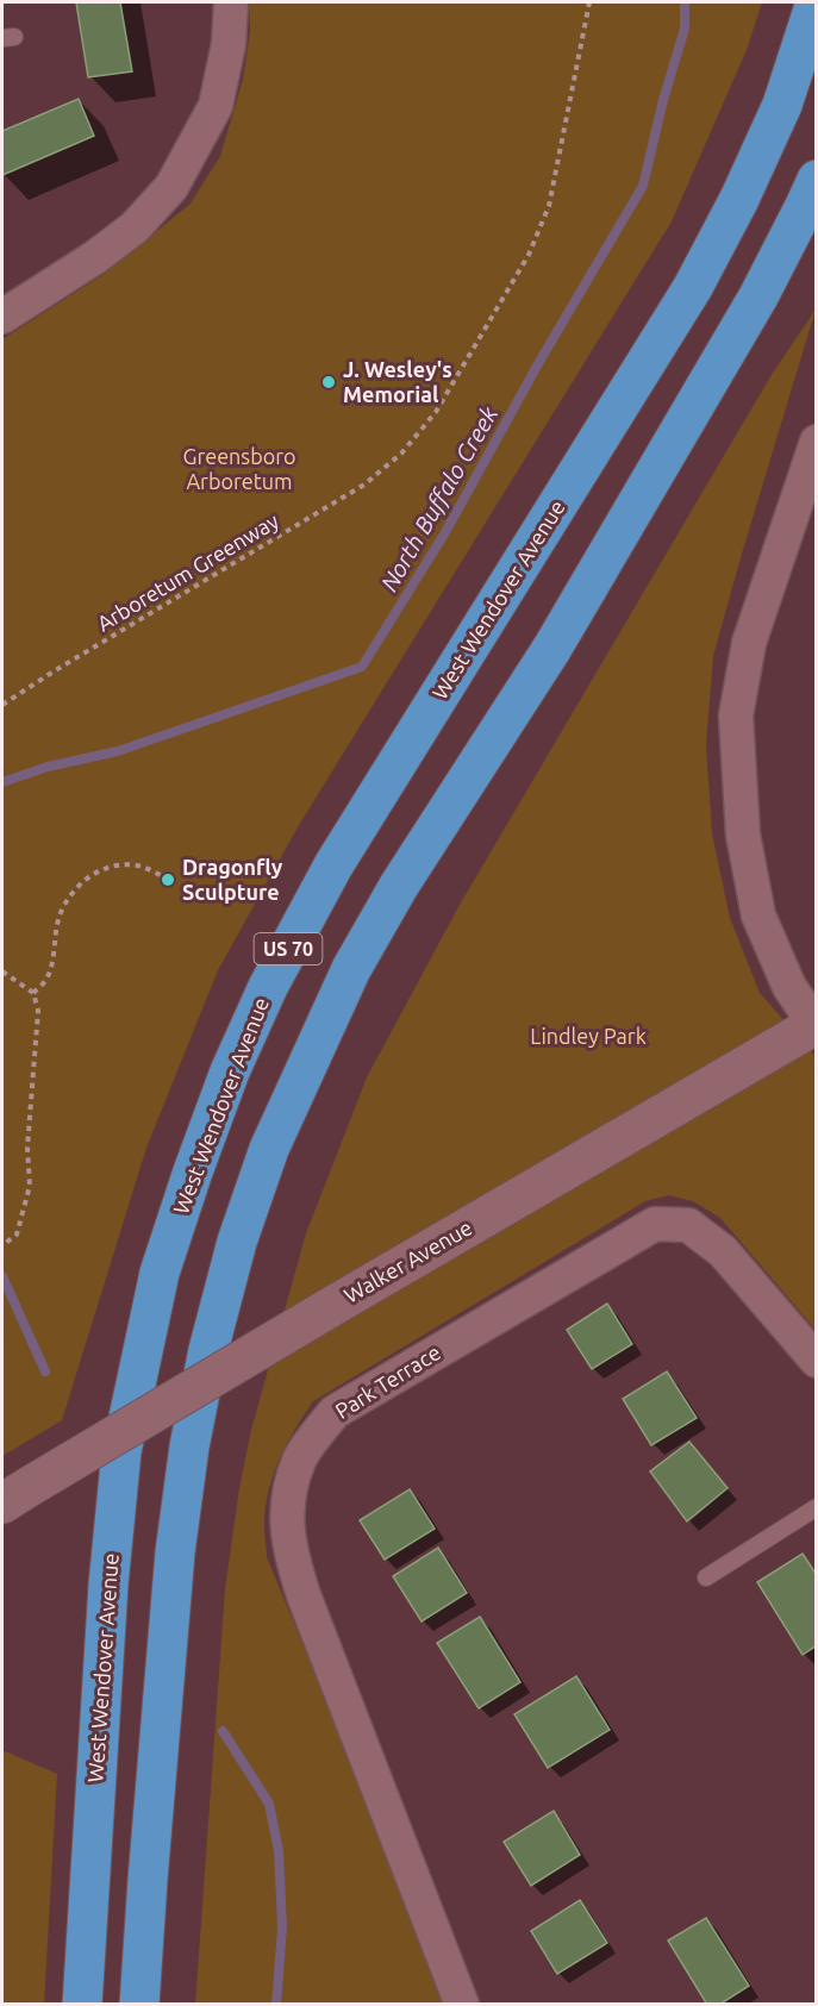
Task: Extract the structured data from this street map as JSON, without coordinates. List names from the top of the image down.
{
  "streets": {
    "highway": ["West Wendover Avenue", "US 70"],
    "street": ["Walker Avenue", "Park Terrace"],
    "path": ["Arboretum Greenway"]
  },
  "water": ["North Buffalo Creek"],
  "parks": ["Greensboro Arboretum", "Lindley Park"],
  "places": ["J. Wesley's Memorial", "Dragonfly Sculpture"]
}
